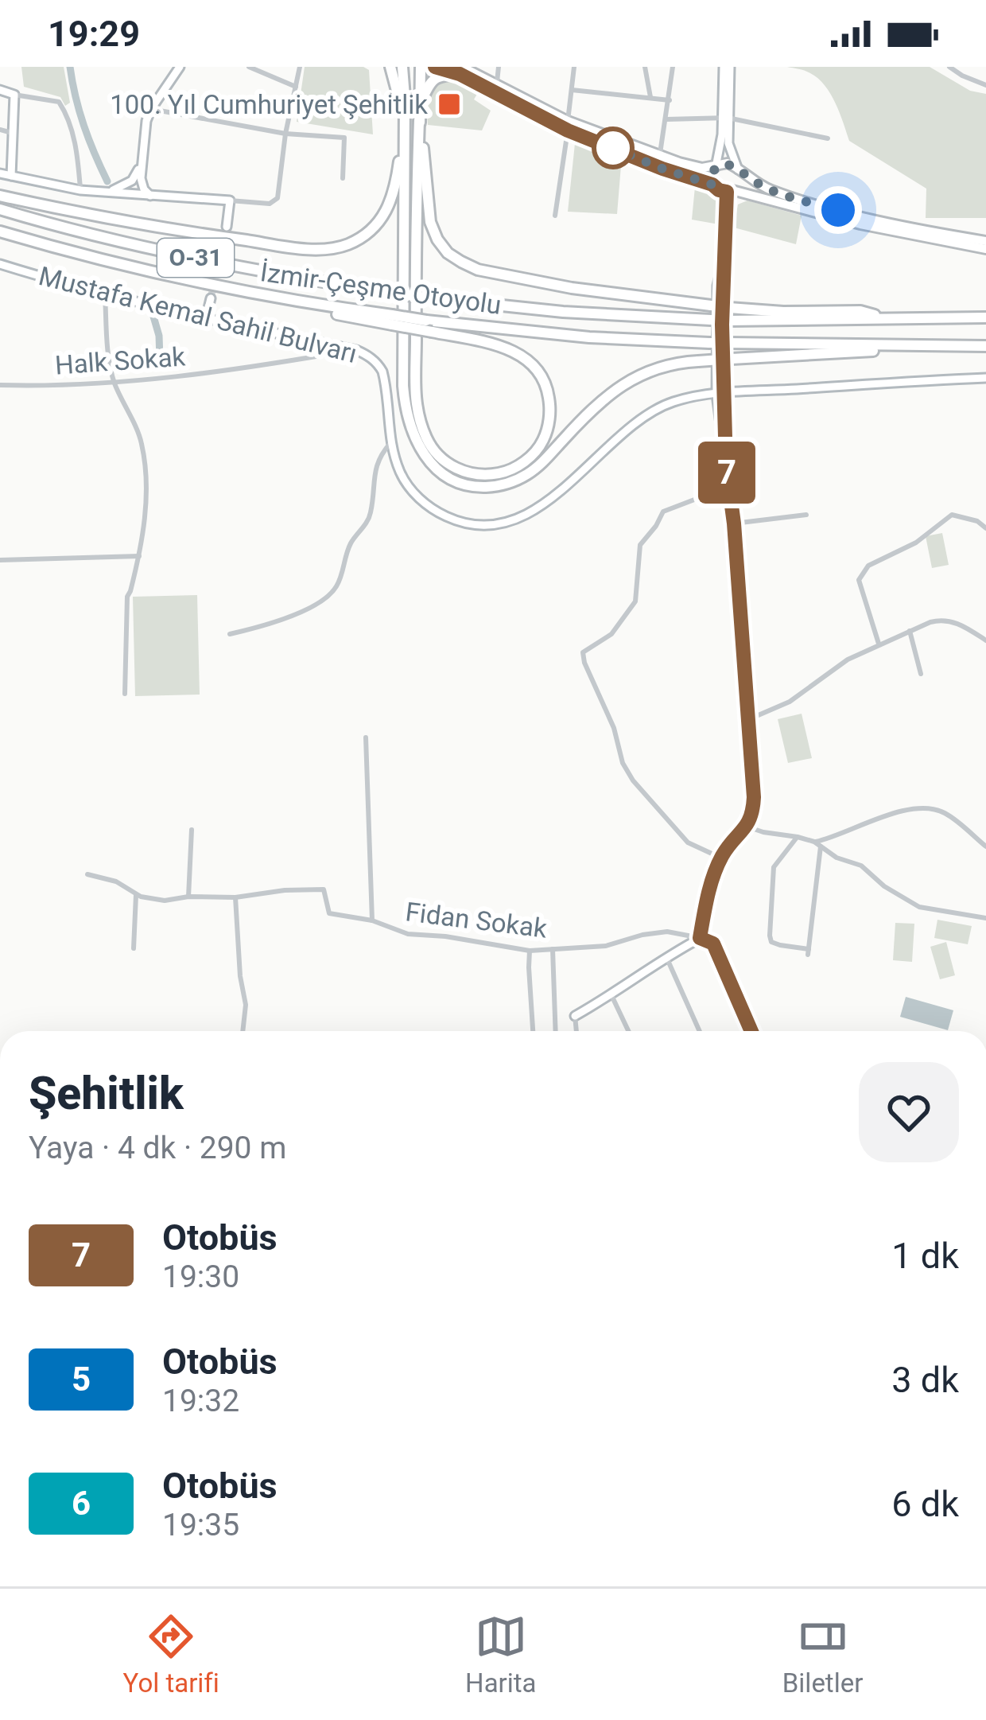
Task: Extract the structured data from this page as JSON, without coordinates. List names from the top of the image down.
{
  "streets": {
    "highway": ["O-31", "İzmir-Çeşme Otoyolu"],
    "street": ["Mustafa Kemal Sahil Bulvarı", "Halk Sokak", "Fidan Sokak"]
  },
  "crossings": [
    ["O-31", "İzmir-Çeşme Otoyolu"],
    ["Mustafa Kemal Sahil Bulvarı", "Halk Sokak"]
  ],
  "places": {
    "transit": ["100. Yıl Cumhuriyet Şehitlik"]
  },
  "lines": ["bus line 7"],
  "page": {
    "status": "19:29",
    "on_map": "7",
    "heading": ["Şehitlik", "Yaya · 4 dk · 290 m"],
    "list": [
      {
        "mark": "7",
        "name": "Otobüs",
        "note": "19:30",
        "value": "1 dk"
      },
      {
        "mark": "5",
        "name": "Otobüs",
        "note": "19:32",
        "value": "3 dk"
      },
      {
        "mark": "6",
        "name": "Otobüs",
        "note": "19:35",
        "value": "6 dk"
      }
    ],
    "tabs": ["Yol tarifi", "Harita", "Biletler"]
  }
}
